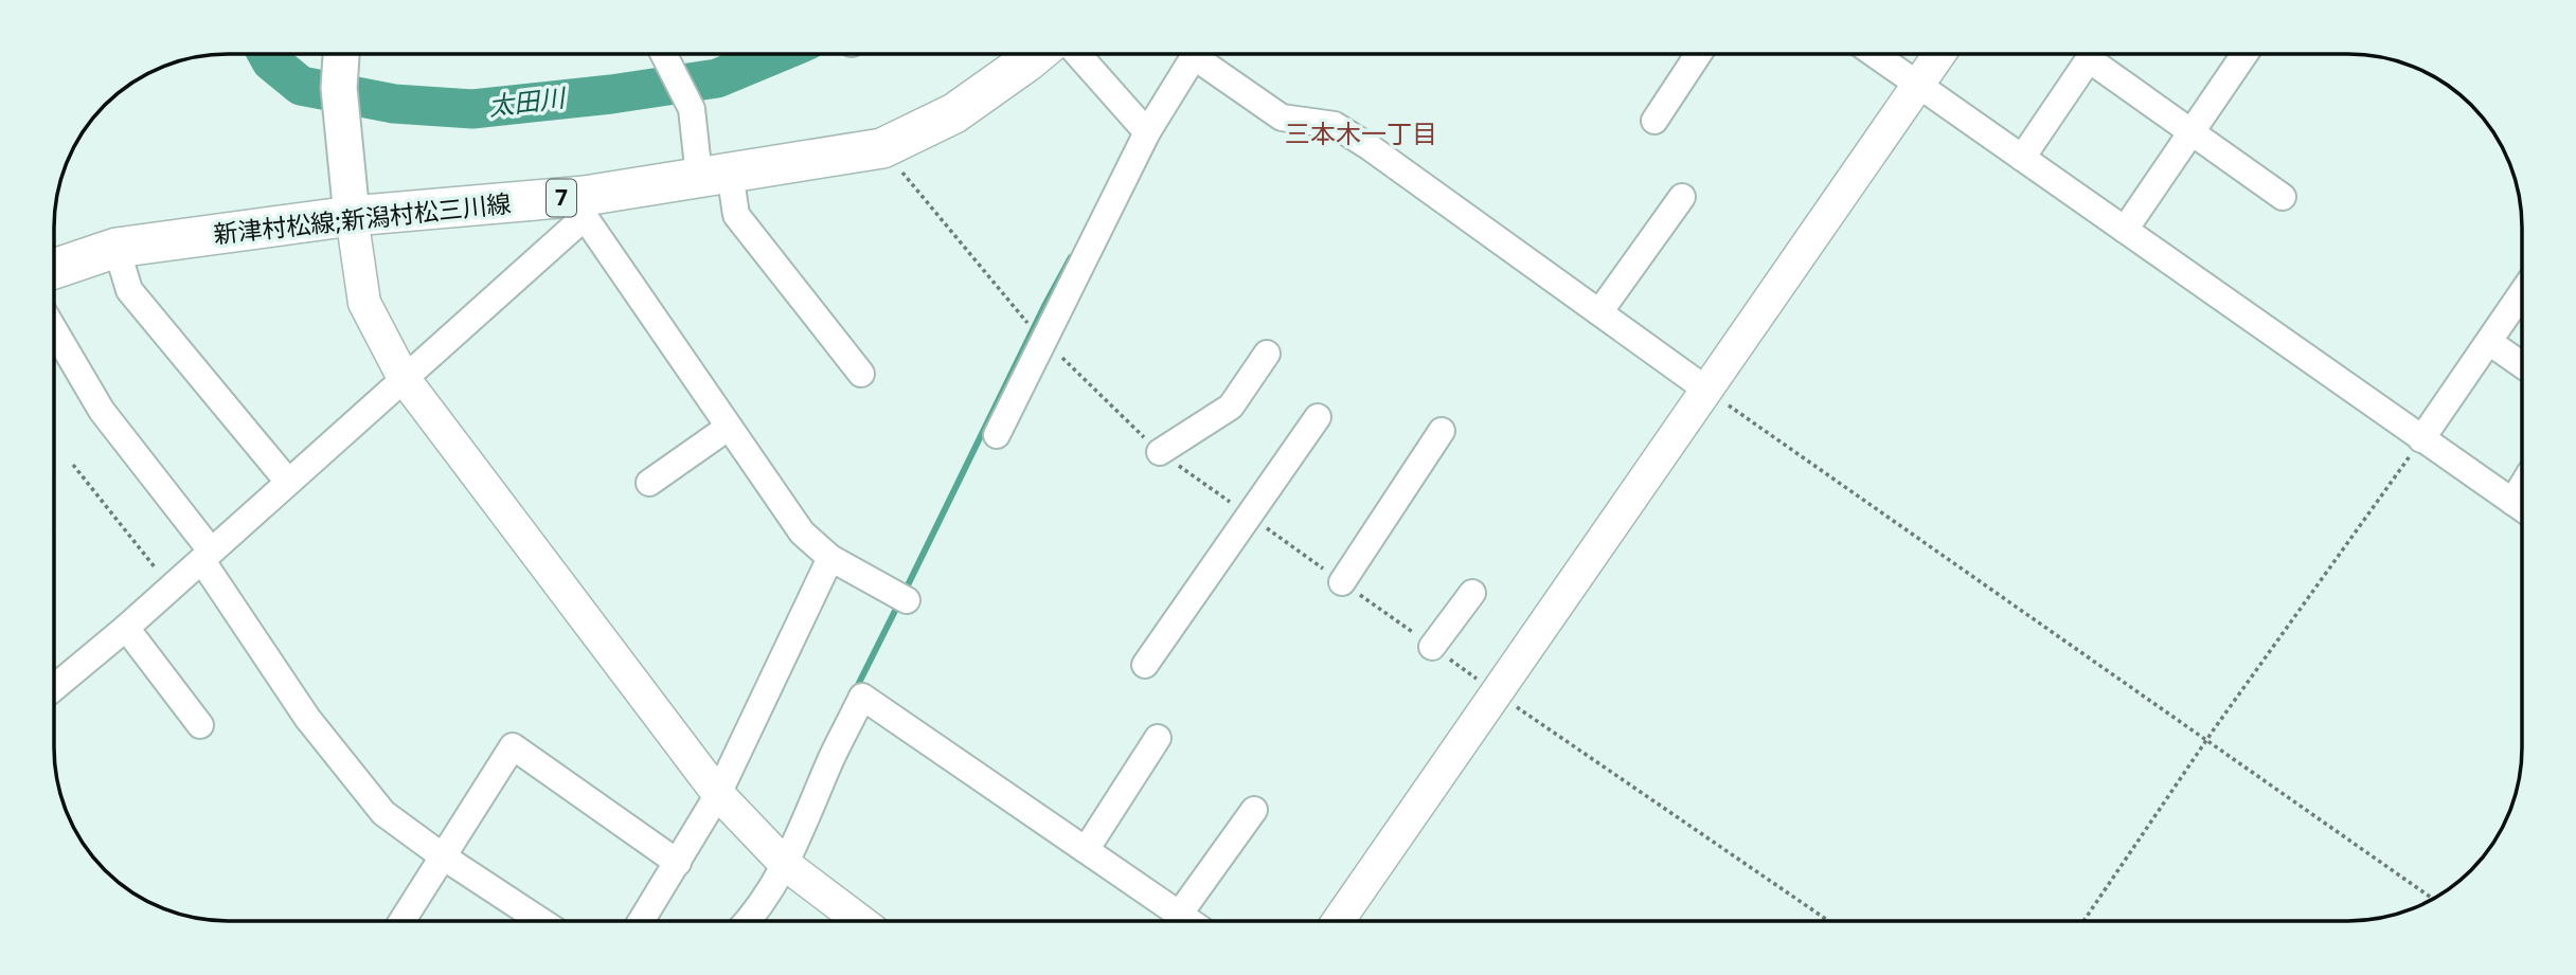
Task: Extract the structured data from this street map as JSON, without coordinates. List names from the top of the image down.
{
  "streets": {
    "main road": ["7", "新津村松線;新潟村松三川線"]
  },
  "districts": ["三本木一丁目"],
  "water": ["太田川"]
}
